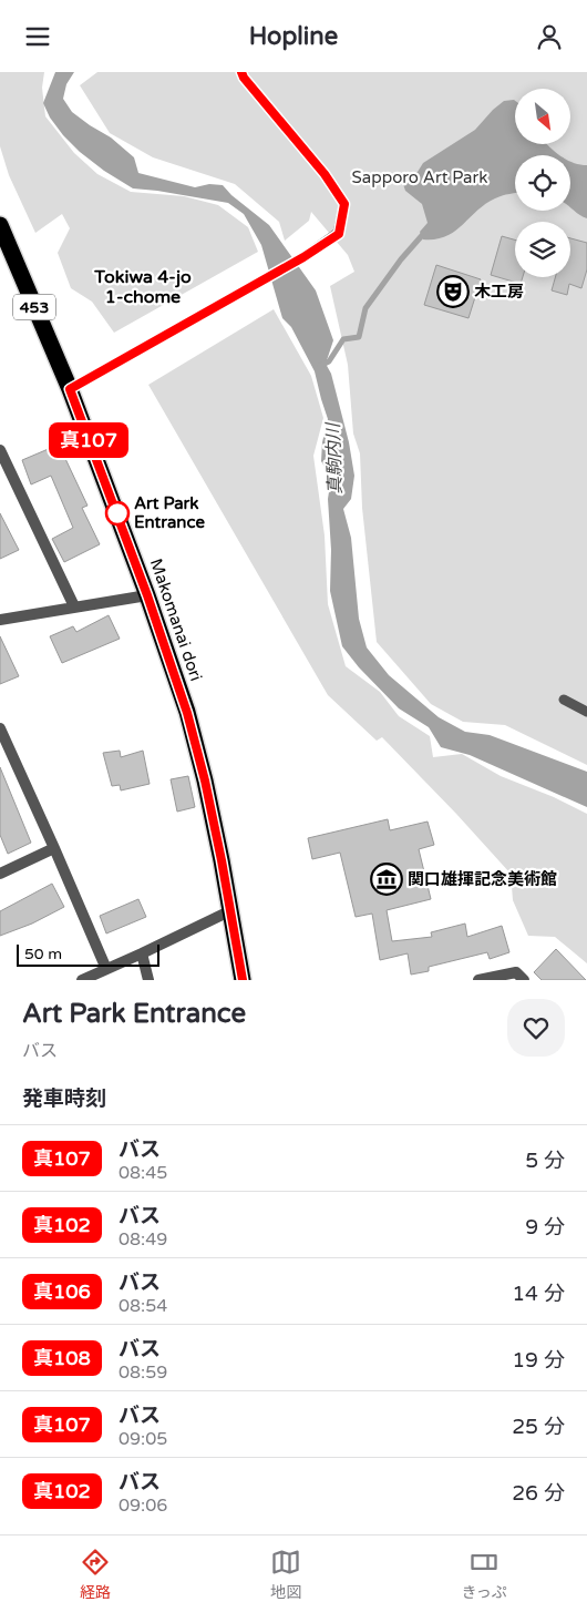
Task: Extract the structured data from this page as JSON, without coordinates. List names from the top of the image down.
{
  "streets": {
    "highway": ["453", "Makomanai dori"]
  },
  "districts": ["Tokiwa 4-jo 1-chome"],
  "water": ["真駒内川"],
  "parks": ["Sapporo Art Park"],
  "places": {
    "theatre": ["木工房"],
    "other": ["Art Park Entrance"],
    "museum": ["関口雄揮記念美術館"]
  },
  "lines": ["bus line 真107"],
  "scale_bar": "50 m",
  "north": "bottom right",
  "page": {
    "header": "Hopline",
    "on_map": "真107",
    "scale": "50 m",
    "heading": [
      ["Art Park Entrance", "バス"],
      "発車時刻"
    ],
    "list": [
      {
        "mark": "真107",
        "name": "バス",
        "note": "08:45",
        "value": "5 分"
      },
      {
        "mark": "真102",
        "name": "バス",
        "note": "08:49",
        "value": "9 分"
      },
      {
        "mark": "真106",
        "name": "バス",
        "note": "08:54",
        "value": "14 分"
      },
      {
        "mark": "真108",
        "name": "バス",
        "note": "08:59",
        "value": "19 分"
      },
      {
        "mark": "真107",
        "name": "バス",
        "note": "09:05",
        "value": "25 分"
      },
      {
        "mark": "真102",
        "name": "バス",
        "note": "09:06",
        "value": "26 分"
      }
    ],
    "tabs": ["経路", "地図", "きっぷ"]
  }
}
